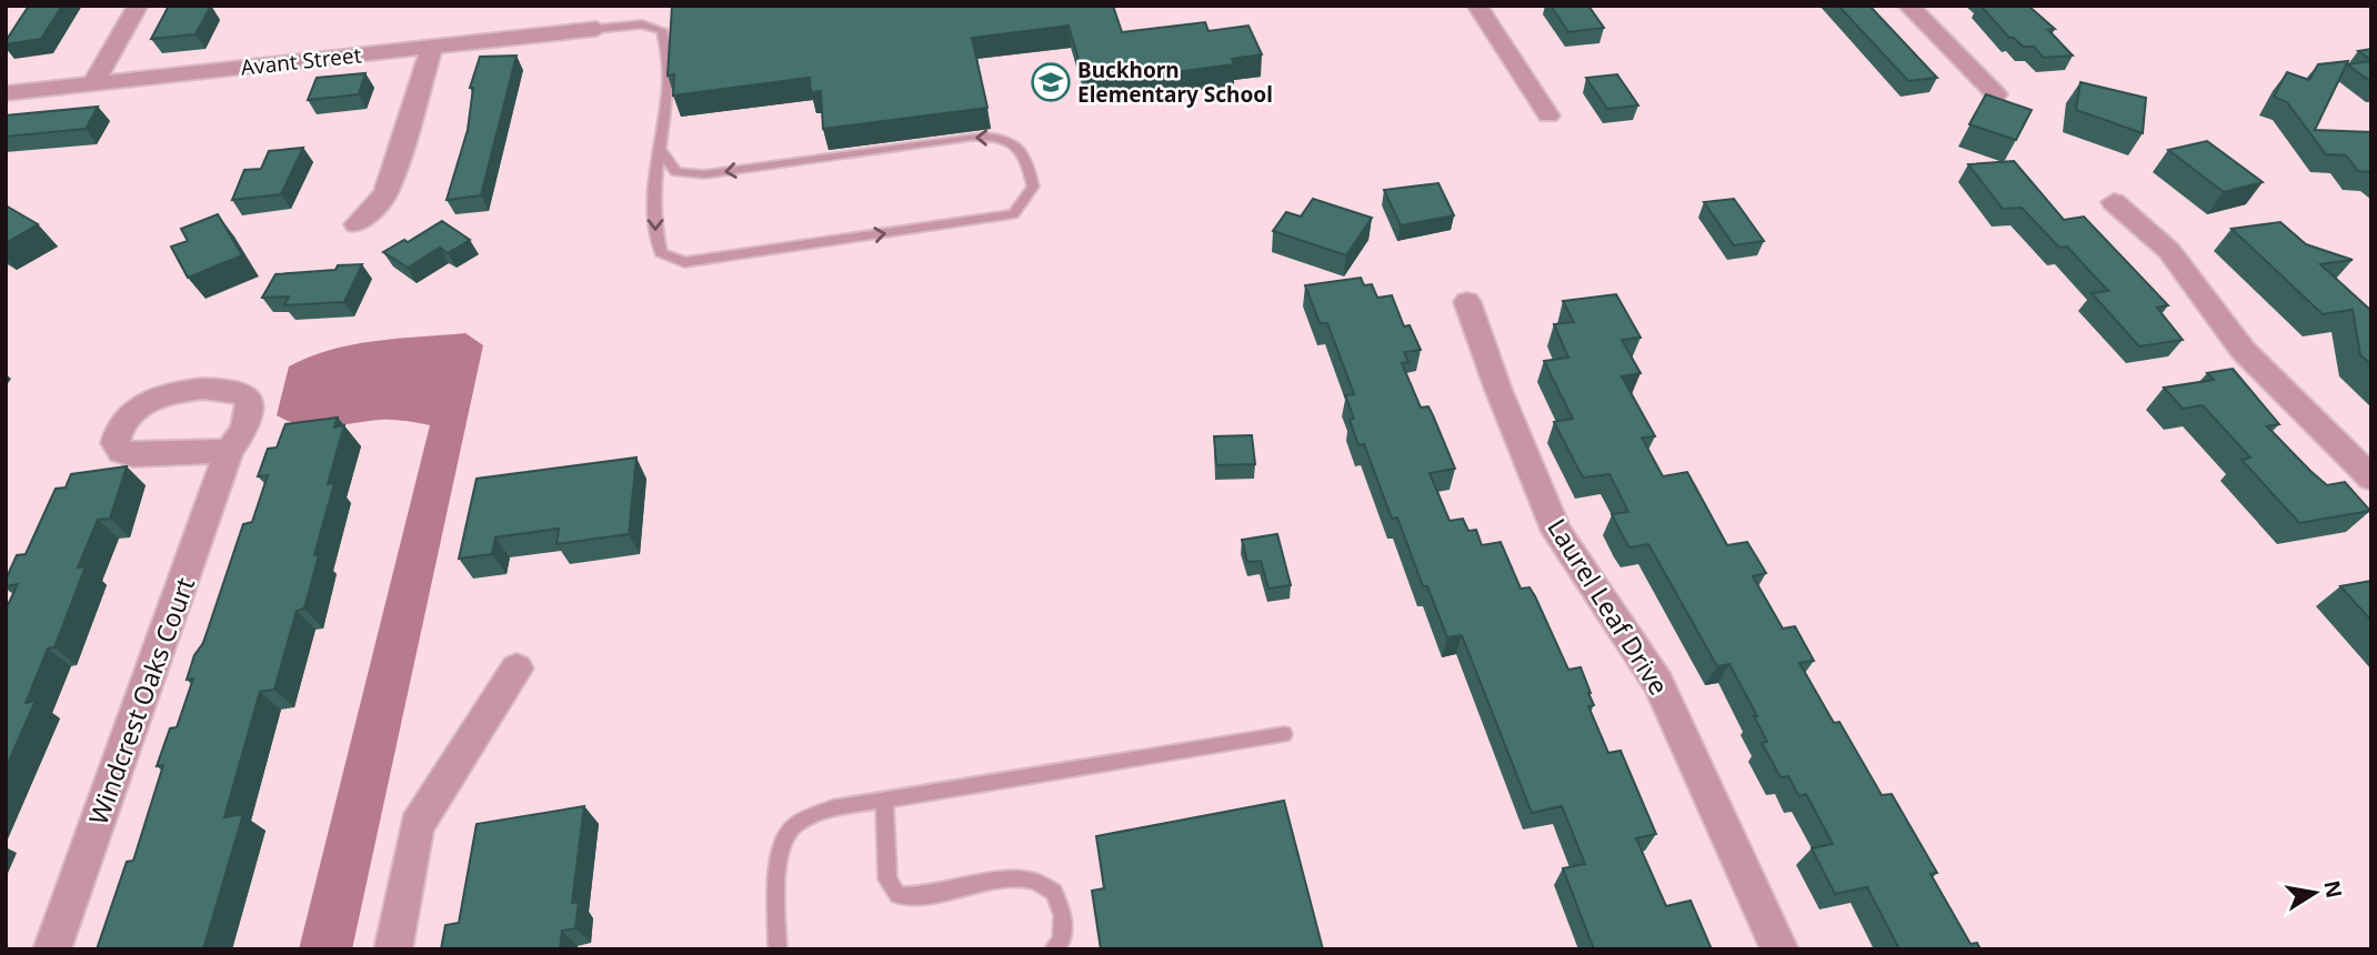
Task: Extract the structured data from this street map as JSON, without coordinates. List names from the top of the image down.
{
  "streets": {
    "street": ["Avant Street", "Laurel Leaf Drive", "Windcrest Oaks Court"]
  },
  "places": {
    "school or university": ["Buckhorn Elementary School"]
  },
  "north": "right"
}
